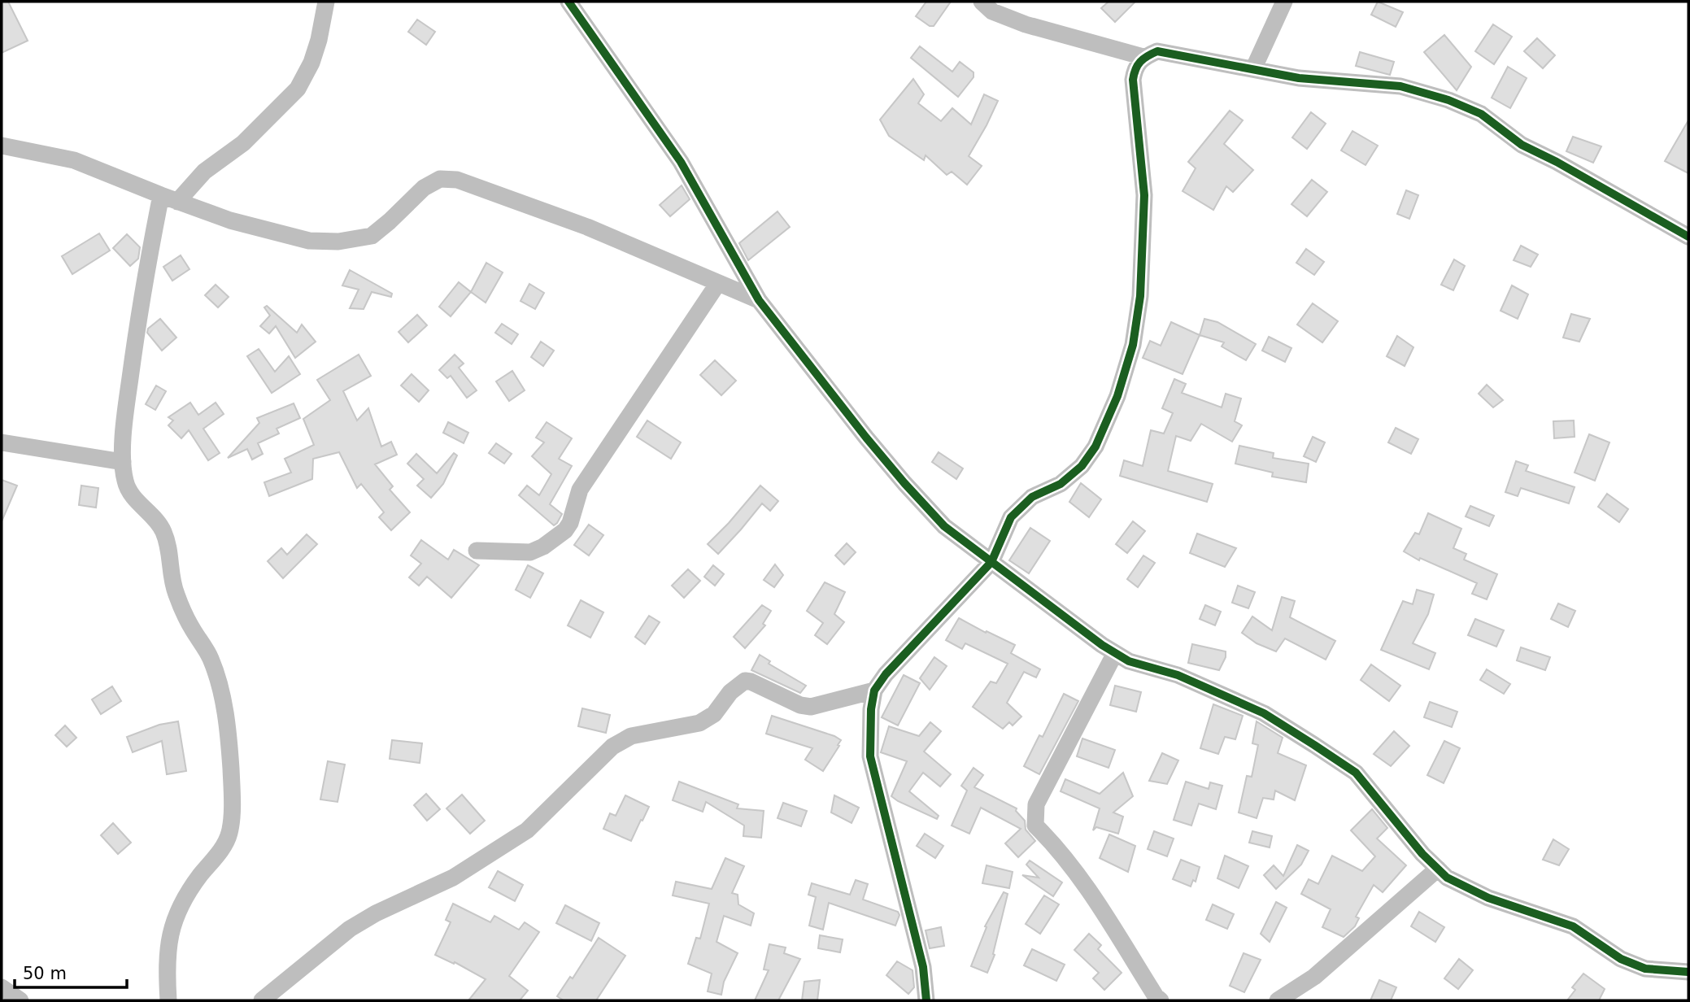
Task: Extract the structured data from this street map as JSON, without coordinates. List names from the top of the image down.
{
  "scale_bar": "50 m"
}
